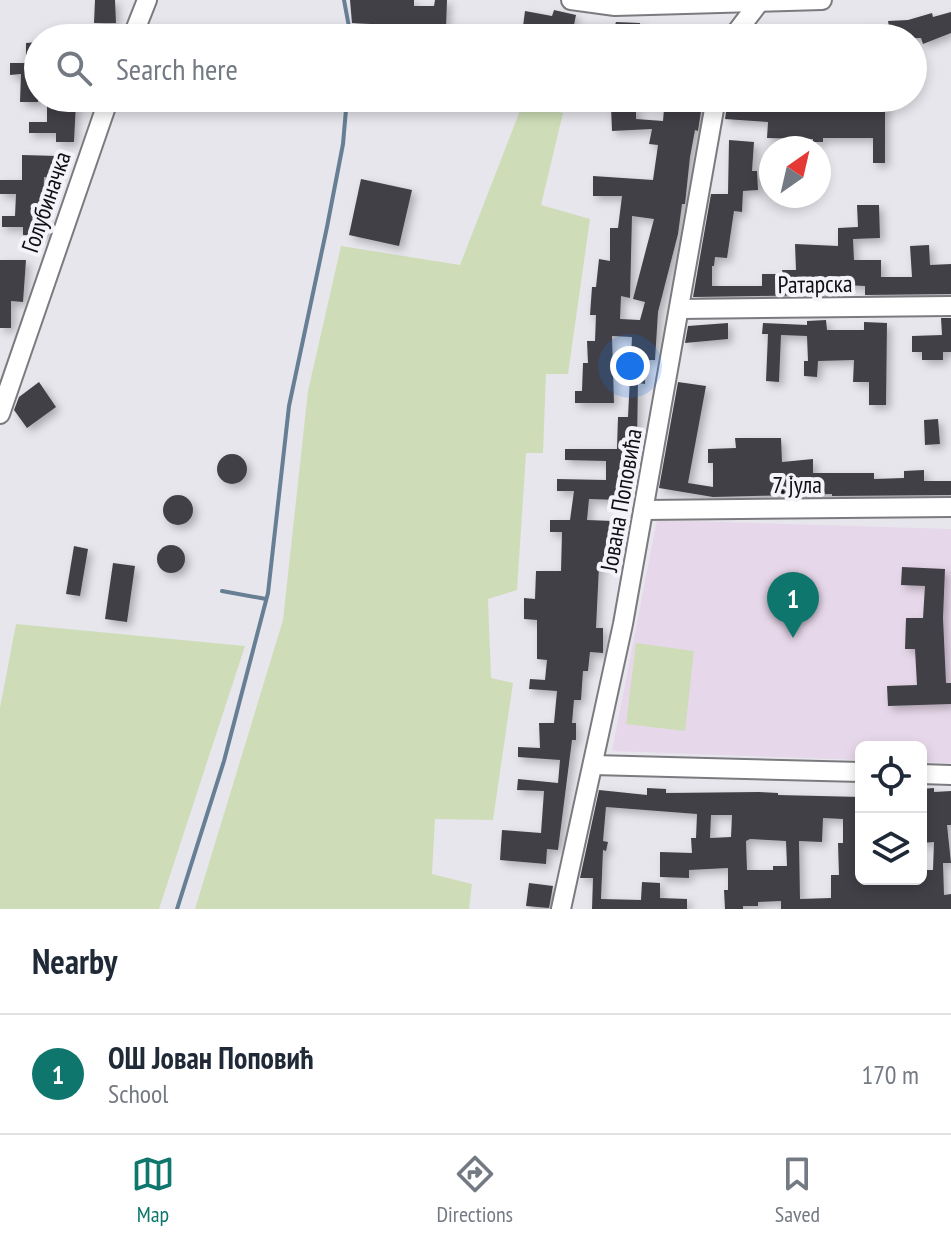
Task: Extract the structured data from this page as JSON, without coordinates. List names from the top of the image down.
{
  "streets": {
    "street": [
      "Голубиначка",
      "Ратарска",
      "7. јула",
      "Јована Поповића"
    ]
  },
  "crossings": [
    ["Ратарска", "Јована Поповића"],
    ["7. јула", "Јована Поповића"]
  ],
  "north": "top right",
  "page": {
    "search": "Search here",
    "pins": "1",
    "heading": "Nearby",
    "list": [
      {
        "mark": "1",
        "name": "ОШ Јован Поповић",
        "note": "School",
        "value": "170 m"
      }
    ],
    "nav": ["Map", "Directions", "Saved"]
  }
}
